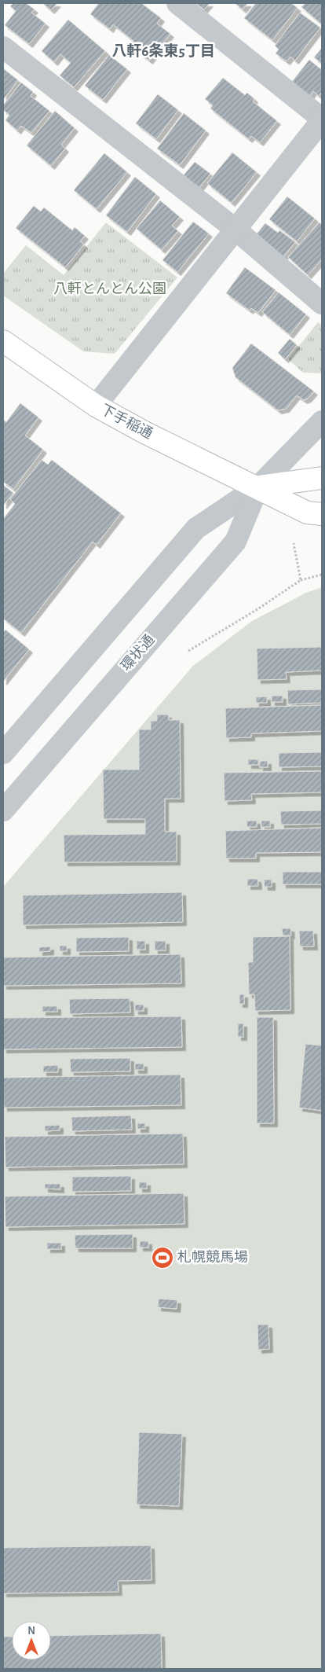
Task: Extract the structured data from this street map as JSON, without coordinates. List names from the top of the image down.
{
  "streets": {
    "main road": ["下手稲通"],
    "street": ["環状通"]
  },
  "crossings": [
    ["下手稲通", "環状通"]
  ],
  "districts": ["八軒6条東5丁目"],
  "parks": ["八軒とんとん公園"],
  "places": {
    "sports": ["札幌競馬場"]
  },
  "north": "top"
}
